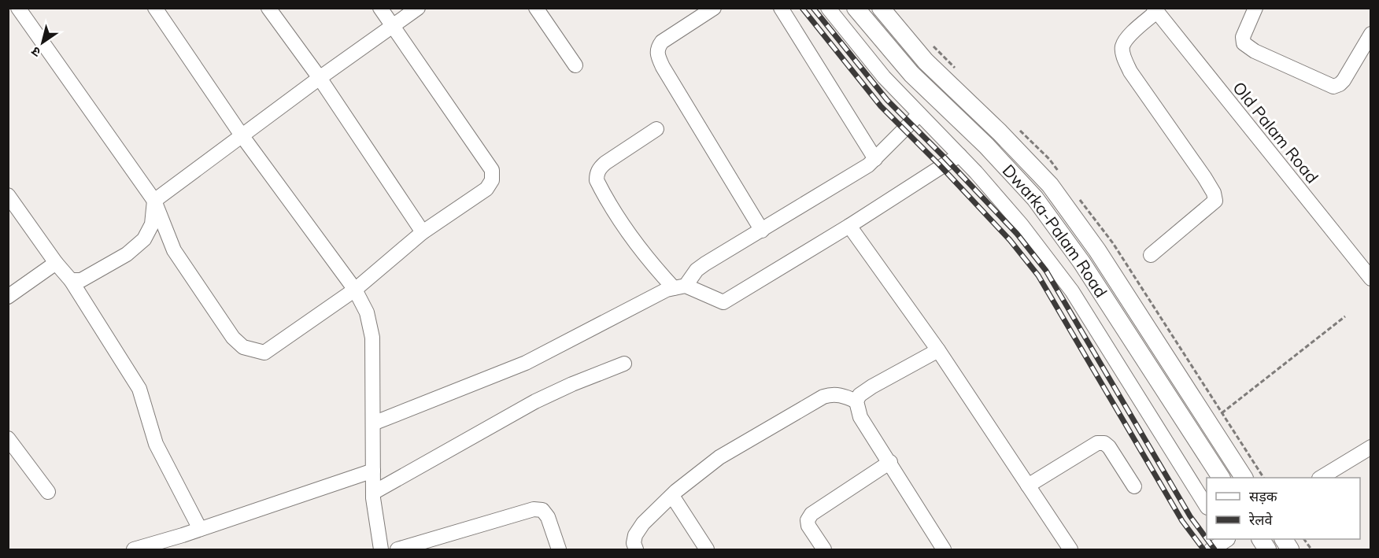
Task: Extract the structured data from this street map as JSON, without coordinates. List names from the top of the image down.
{
  "streets": {
    "main road": ["Dwarka-Palam Road"],
    "street": ["Old Palam Road"]
  },
  "legend": ["सड़क", "रेलवे"],
  "north": "bottom left"
}
